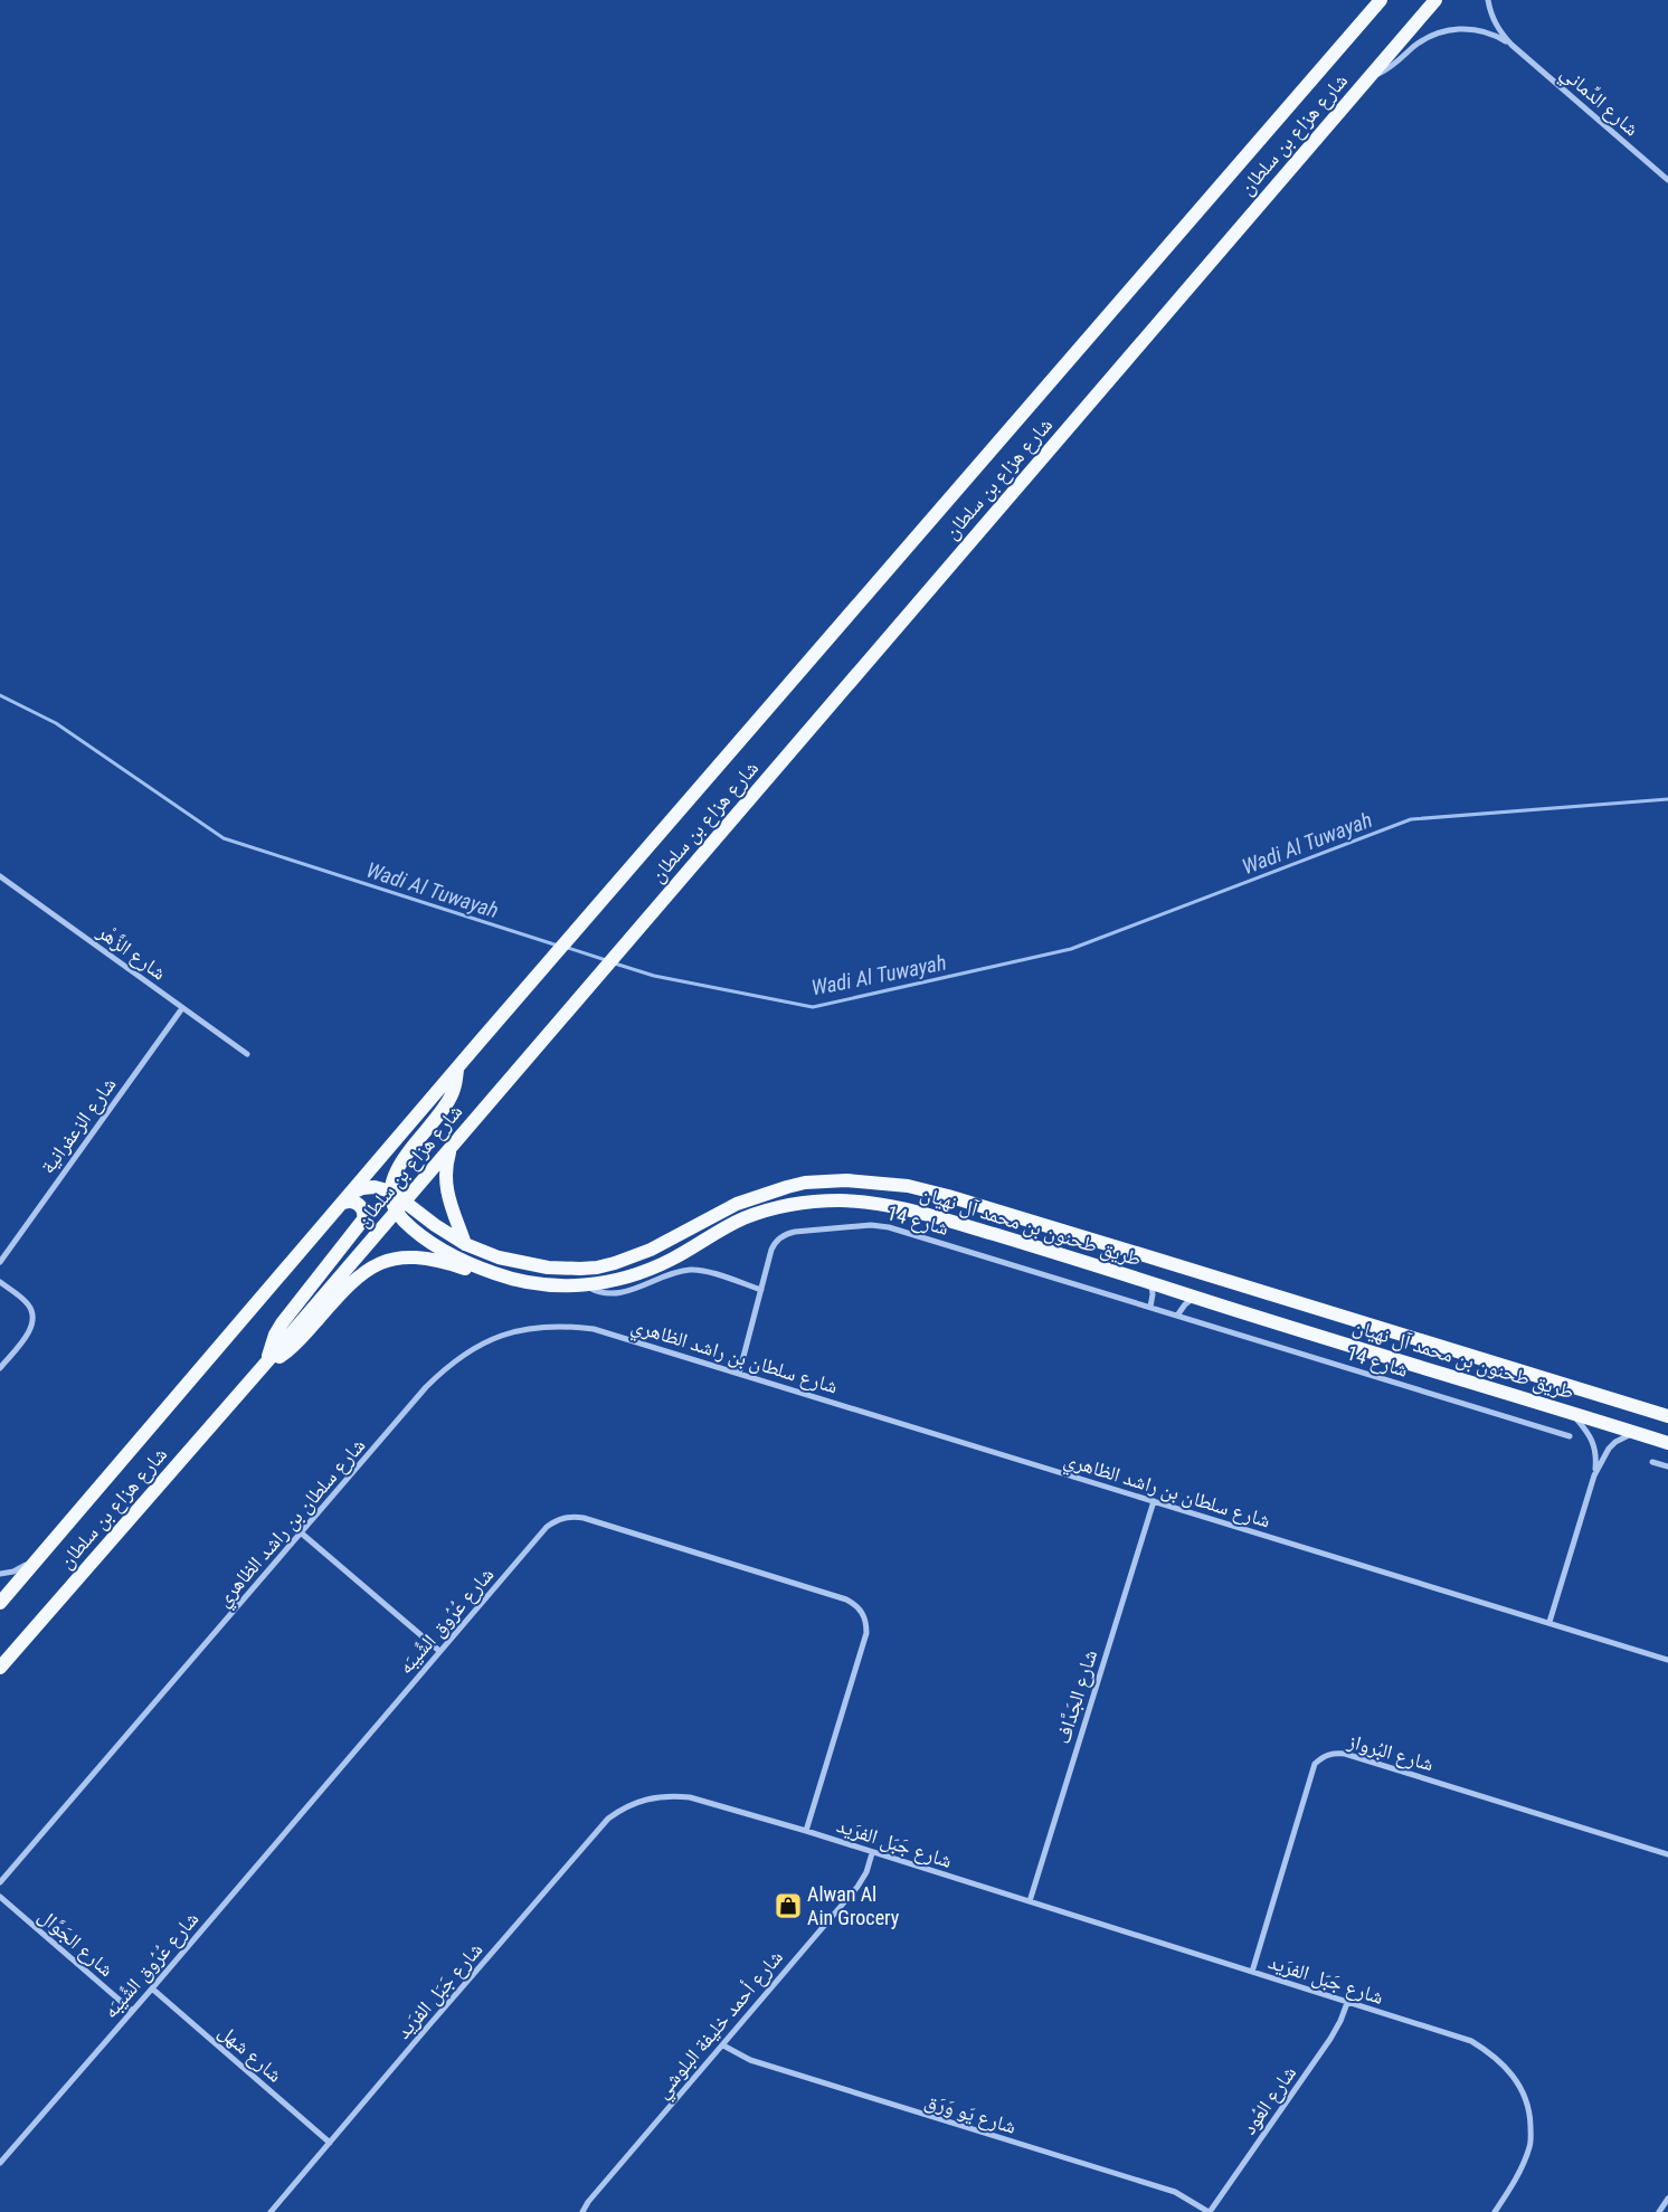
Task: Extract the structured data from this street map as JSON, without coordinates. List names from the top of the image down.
{
  "streets": {
    "main road": ["شارع هزاع بن سلطان", "طريق طحنون بن محمد آل نهيان"],
    "street": [
      "شارع الدِّماني",
      "شارع الزَّهْر",
      "شارع الزعفرانية",
      "شارع 14",
      "شارع سلطان بن راشد الظاهري",
      "شارع عُرُوق الشِّيبَه",
      "شارع الجَدَّاف",
      "شارع البُرواز",
      "شارع جَبَل الفرَيد",
      "شارع الجَوَّال",
      "شارع أحمد خليفة البلوشي",
      "شارع شهل",
      "شارع العُود",
      "شارع يَو وَرَق"
    ]
  },
  "crossings": [
    ["شارع الدِّماني", "شارع هزاع بن سلطان"],
    ["شارع هزاع بن سلطان", "طريق طحنون بن محمد آل نهيان"],
    ["شارع الزَّهْر", "شارع الزعفرانية"],
    ["شارع 14", "شارع سلطان بن راشد الظاهري"],
    ["شارع سلطان بن راشد الظاهري", "شارع الجَدَّاف"],
    ["شارع عُرُوق الشِّيبَه", "شارع جَبَل الفرَيد"],
    ["شارع عُرُوق الشِّيبَه", "شارع الجَوَّال"],
    ["شارع عُرُوق الشِّيبَه", "شارع شهل"],
    ["شارع الجَدَّاف", "شارع جَبَل الفرَيد"],
    ["شارع البُرواز", "شارع جَبَل الفرَيد"],
    ["شارع جَبَل الفرَيد", "شارع أحمد خليفة البلوشي"],
    ["شارع جَبَل الفرَيد", "شارع شهل"],
    ["شارع جَبَل الفرَيد", "شارع العُود"],
    ["شارع أحمد خليفة البلوشي", "شارع يَو وَرَق"],
    ["شارع العُود", "شارع يَو وَرَق"]
  ],
  "water": ["Wadi Al Tuwayah"],
  "places": {
    "shop": ["Alwan Al Ain Grocery"]
  }
}
